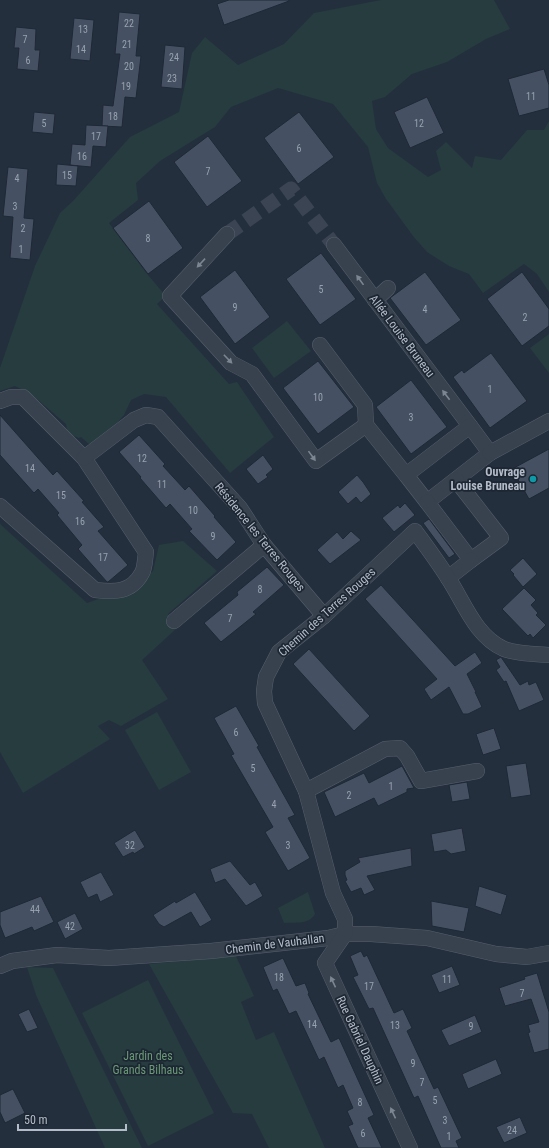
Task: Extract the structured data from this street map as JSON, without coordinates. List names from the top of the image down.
{
  "streets": {
    "street": [
      "Allée Louise Bruneau",
      "Résidence les Terres Rouges",
      "Chemin des Terres Rouges",
      "Chemin de Vauhallan",
      "Rue Gabriel Dauphin"
    ]
  },
  "crossings": [
    ["Résidence les Terres Rouges", "Chemin des Terres Rouges"],
    ["Chemin des Terres Rouges", "Chemin de Vauhallan"],
    ["Chemin des Terres Rouges", "Rue Gabriel Dauphin"],
    ["Chemin de Vauhallan", "Rue Gabriel Dauphin"]
  ],
  "one_way": ["Rue Gabriel Dauphin"],
  "parks": ["Jardin des Grands Bilhaus"],
  "places": ["Ouvrage Louise Bruneau"],
  "house_numbers": [
    "22",
    "13",
    "7",
    "21",
    "14",
    "24",
    "6",
    "20",
    "23",
    "19",
    "11",
    "18",
    "5",
    "12",
    "17",
    "6",
    "16",
    "7",
    "15",
    "4",
    "3",
    "2",
    "8",
    "1",
    "5",
    "9",
    "4",
    "2",
    "1",
    "10",
    "3",
    "12",
    "14",
    "11",
    "15",
    "10",
    "16",
    "9",
    "17",
    "8",
    "7",
    "6",
    "5",
    "1",
    "2",
    "4",
    "32",
    "3",
    "44",
    "42",
    "18",
    "11",
    "17",
    "7",
    "14",
    "13",
    "9",
    "9",
    "7",
    "5",
    "8",
    "3",
    "24",
    "6",
    "1"
  ],
  "scale_bar": "50 m"
}
